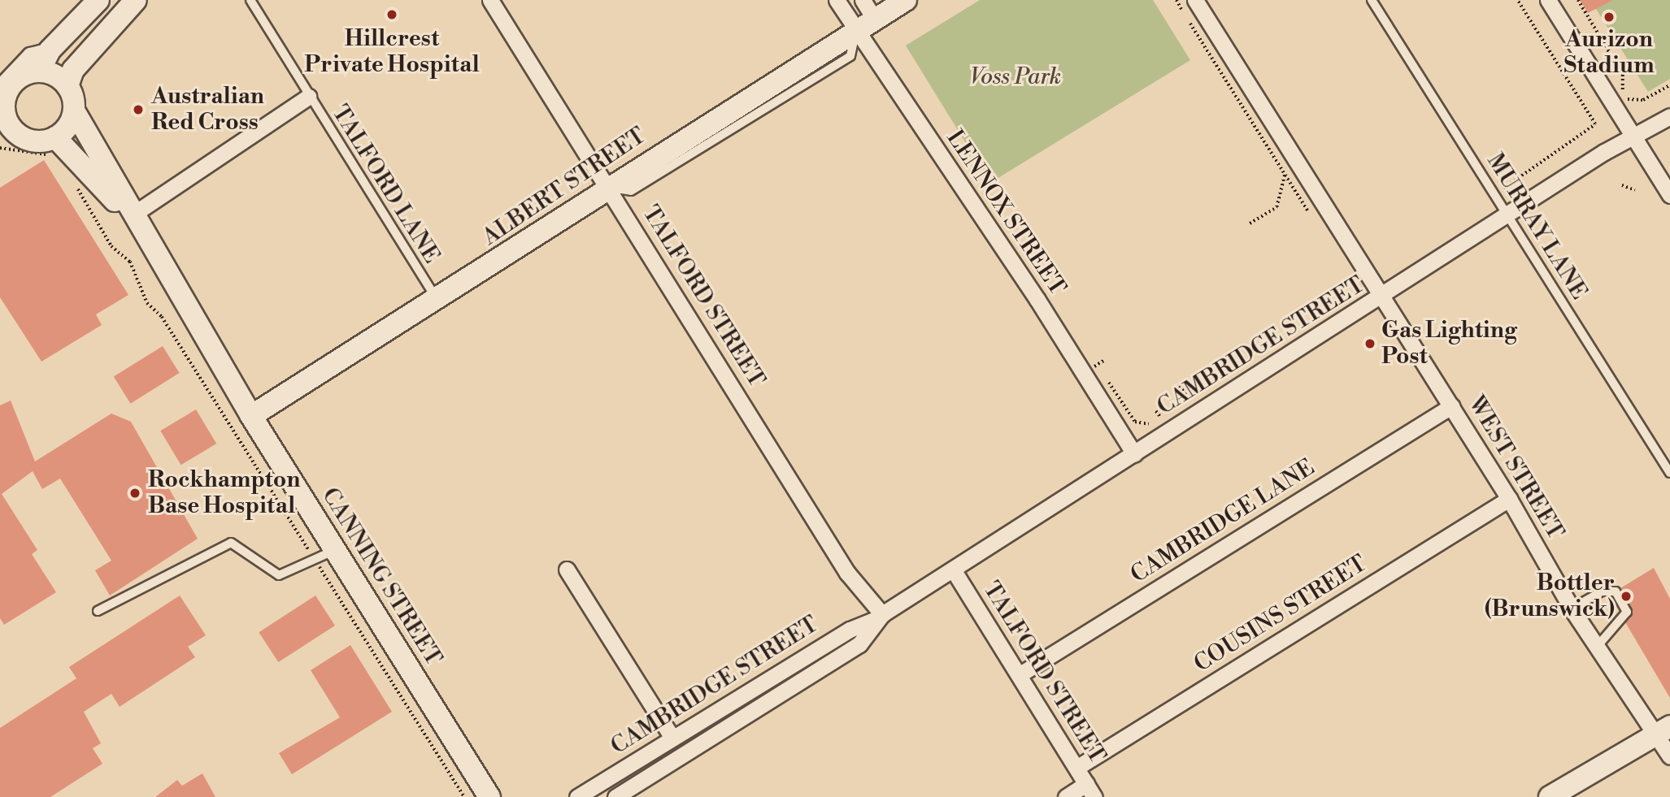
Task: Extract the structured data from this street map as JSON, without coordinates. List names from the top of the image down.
{
  "streets": {
    "street": [
      "ALBERT STREET",
      "LENNOX STREET",
      "TALFORD STREET",
      "CAMBRIDGE STREET",
      "WEST STREET",
      "CAMBRIDGE LANE",
      "CANNING STREET",
      "COUSINS STREET"
    ],
    "lane": ["TALFORD LANE", "MURRAY LANE"]
  },
  "crossings": [
    ["TALFORD LANE", "ALBERT STREET"],
    ["ALBERT STREET", "LENNOX STREET"],
    ["ALBERT STREET", "TALFORD STREET"],
    ["ALBERT STREET", "CANNING STREET"],
    ["LENNOX STREET", "CAMBRIDGE STREET"],
    ["MURRAY LANE", "CAMBRIDGE STREET"],
    ["TALFORD STREET", "CAMBRIDGE STREET"],
    ["TALFORD STREET", "CAMBRIDGE LANE"],
    ["TALFORD STREET", "COUSINS STREET"],
    ["CAMBRIDGE STREET", "WEST STREET"],
    ["WEST STREET", "CAMBRIDGE LANE"],
    ["WEST STREET", "COUSINS STREET"]
  ],
  "parks": ["Voss Park"],
  "places": [
    "Hillcrest Private Hospital",
    "Aurizon Stadium",
    "Australian Red Cross",
    "Gas Lighting Post",
    "Rockhampton Base Hospital",
    "Bottler (Brunswick)"
  ]
}
